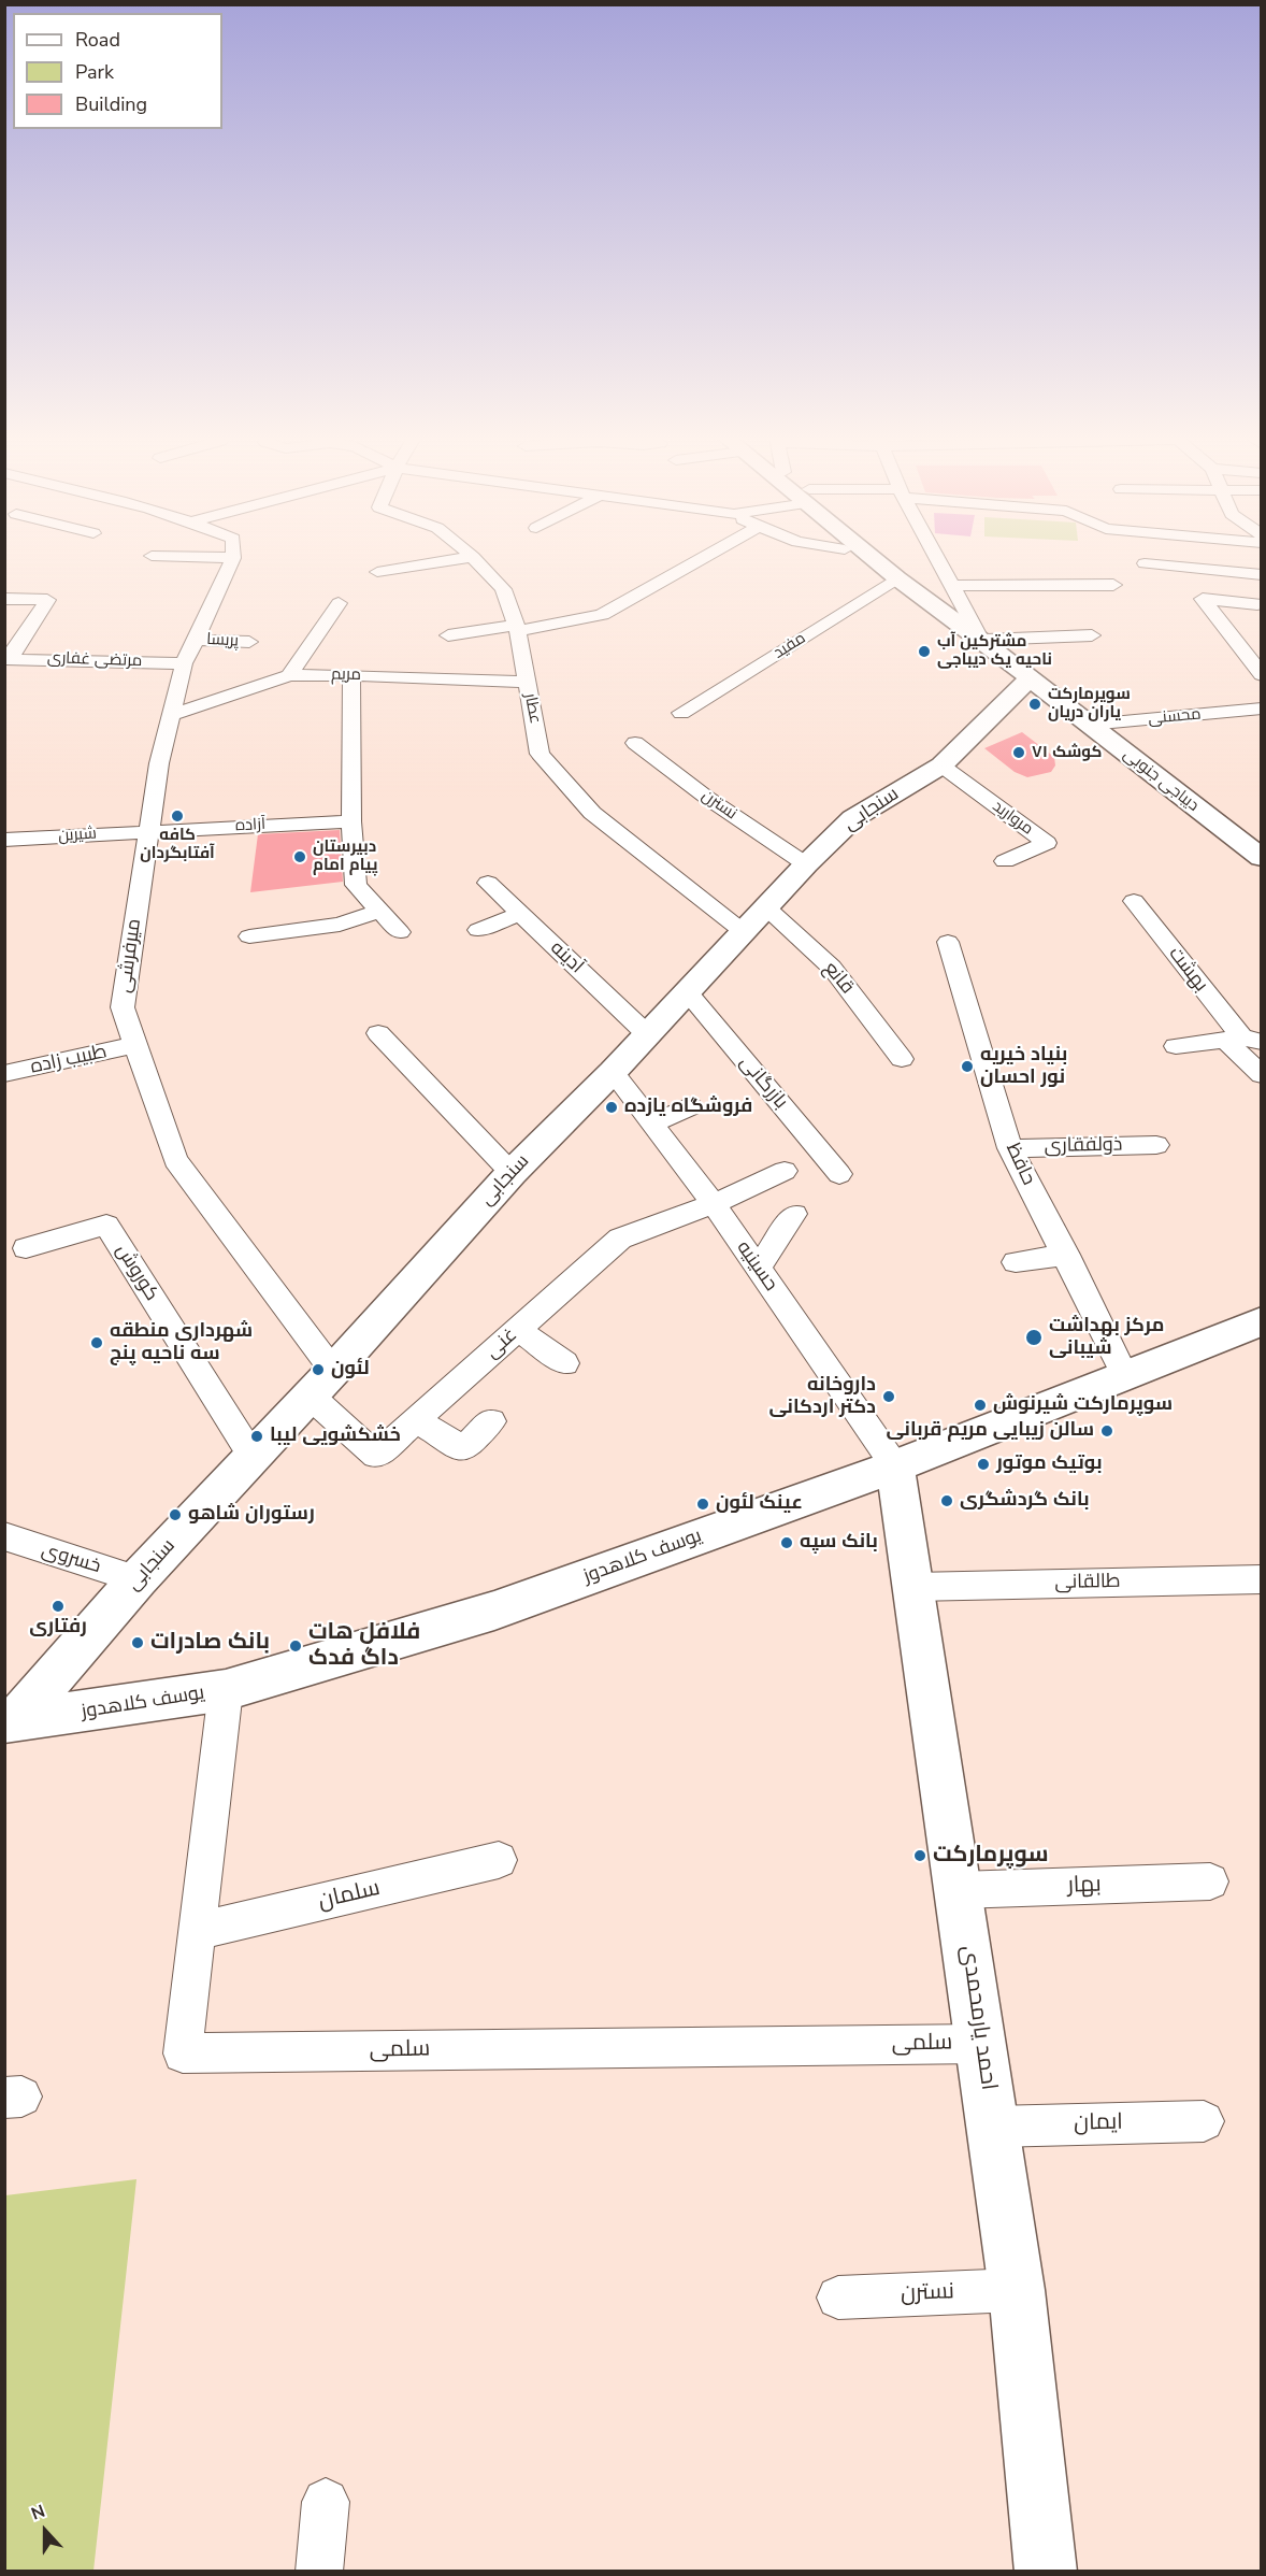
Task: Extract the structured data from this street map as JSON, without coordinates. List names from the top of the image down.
{
  "streets": {
    "street": [
      "پریسا",
      "مفید",
      "مرتضی غفاری",
      "مریم",
      "عطار",
      "محسنی",
      "دیباجی جنوبی",
      "نسترن",
      "سنجابی",
      "مروارید",
      "آزاده",
      "شیرین",
      "میرفرشی",
      "آدینه",
      "بهشت",
      "قانع",
      "طبیب زاده",
      "بازرگانی",
      "ذولفقاری",
      "حافظ",
      "حسینیه",
      "کوروش",
      "غنی",
      "یوسف کلاهدوز",
      "خسروی",
      "طالقانی",
      "بهار",
      "سلمان",
      "احمد یارمحمدی",
      "سلمی",
      "ایمان"
    ]
  },
  "crossings": [
    ["پریسا", "میرفرشی"],
    ["مفید", "دیباجی جنوبی"],
    ["مرتضی غفاری", "میرفرشی"],
    ["مریم", "عطار"],
    ["مریم", "میرفرشی"],
    ["عطار", "سنجابی"],
    ["محسنی", "دیباجی جنوبی"],
    ["دیباجی جنوبی", "سنجابی"],
    ["نسترن", "سنجابی"],
    ["نسترن", "احمد یارمحمدی"],
    ["سنجابی", "مروارید"],
    ["سنجابی", "میرفرشی"],
    ["سنجابی", "آدینه"],
    ["سنجابی", "قانع"],
    ["سنجابی", "بازرگانی"],
    ["سنجابی", "حسینیه"],
    ["سنجابی", "کوروش"],
    ["سنجابی", "غنی"],
    ["سنجابی", "یوسف کلاهدوز"],
    ["سنجابی", "خسروی"],
    ["آزاده", "شیرین"],
    ["آزاده", "میرفرشی"],
    ["شیرین", "میرفرشی"],
    ["میرفرشی", "طبیب زاده"],
    ["ذولفقاری", "حافظ"],
    ["حافظ", "یوسف کلاهدوز"],
    ["حسینیه", "غنی"],
    ["حسینیه", "یوسف کلاهدوز"],
    ["حسینیه", "احمد یارمحمدی"],
    ["یوسف کلاهدوز", "احمد یارمحمدی"],
    ["یوسف کلاهدوز", "سلمی"],
    ["طالقانی", "احمد یارمحمدی"],
    ["بهار", "احمد یارمحمدی"],
    ["سلمان", "سلمی"],
    ["احمد یارمحمدی", "سلمی"],
    ["احمد یارمحمدی", "ایمان"]
  ],
  "places": [
    "مشترکین آب ناحیه یک دیباجی",
    "سوپرمارکت یاران دریان",
    "کوشک ۷۱",
    "کافه آفتابگردان",
    "دبیرستان پیام امام",
    "بنیاد خیریه نور احسان",
    "فروشگاه یازده",
    "مرکز بهداشت شیبانی",
    "شهرداری منطقه سه ناحیه پنج",
    "لئون",
    "داروخانه دکتر اردکانی",
    "سوپرمارکت شیرنوش",
    "سالن زیبایی مریم قربانی",
    "خشکشویی لیبا",
    "بوتیک موتور",
    "بانک گردشگری",
    "عینک لئون",
    "رستوران شاهو",
    "بانک سپه",
    "رفتاری",
    "بانک صادرات",
    "فلافل هات داگ فدک",
    "سوپرمارکت"
  ],
  "legend": ["Road", "Park", "Building"],
  "north": "top"
}
